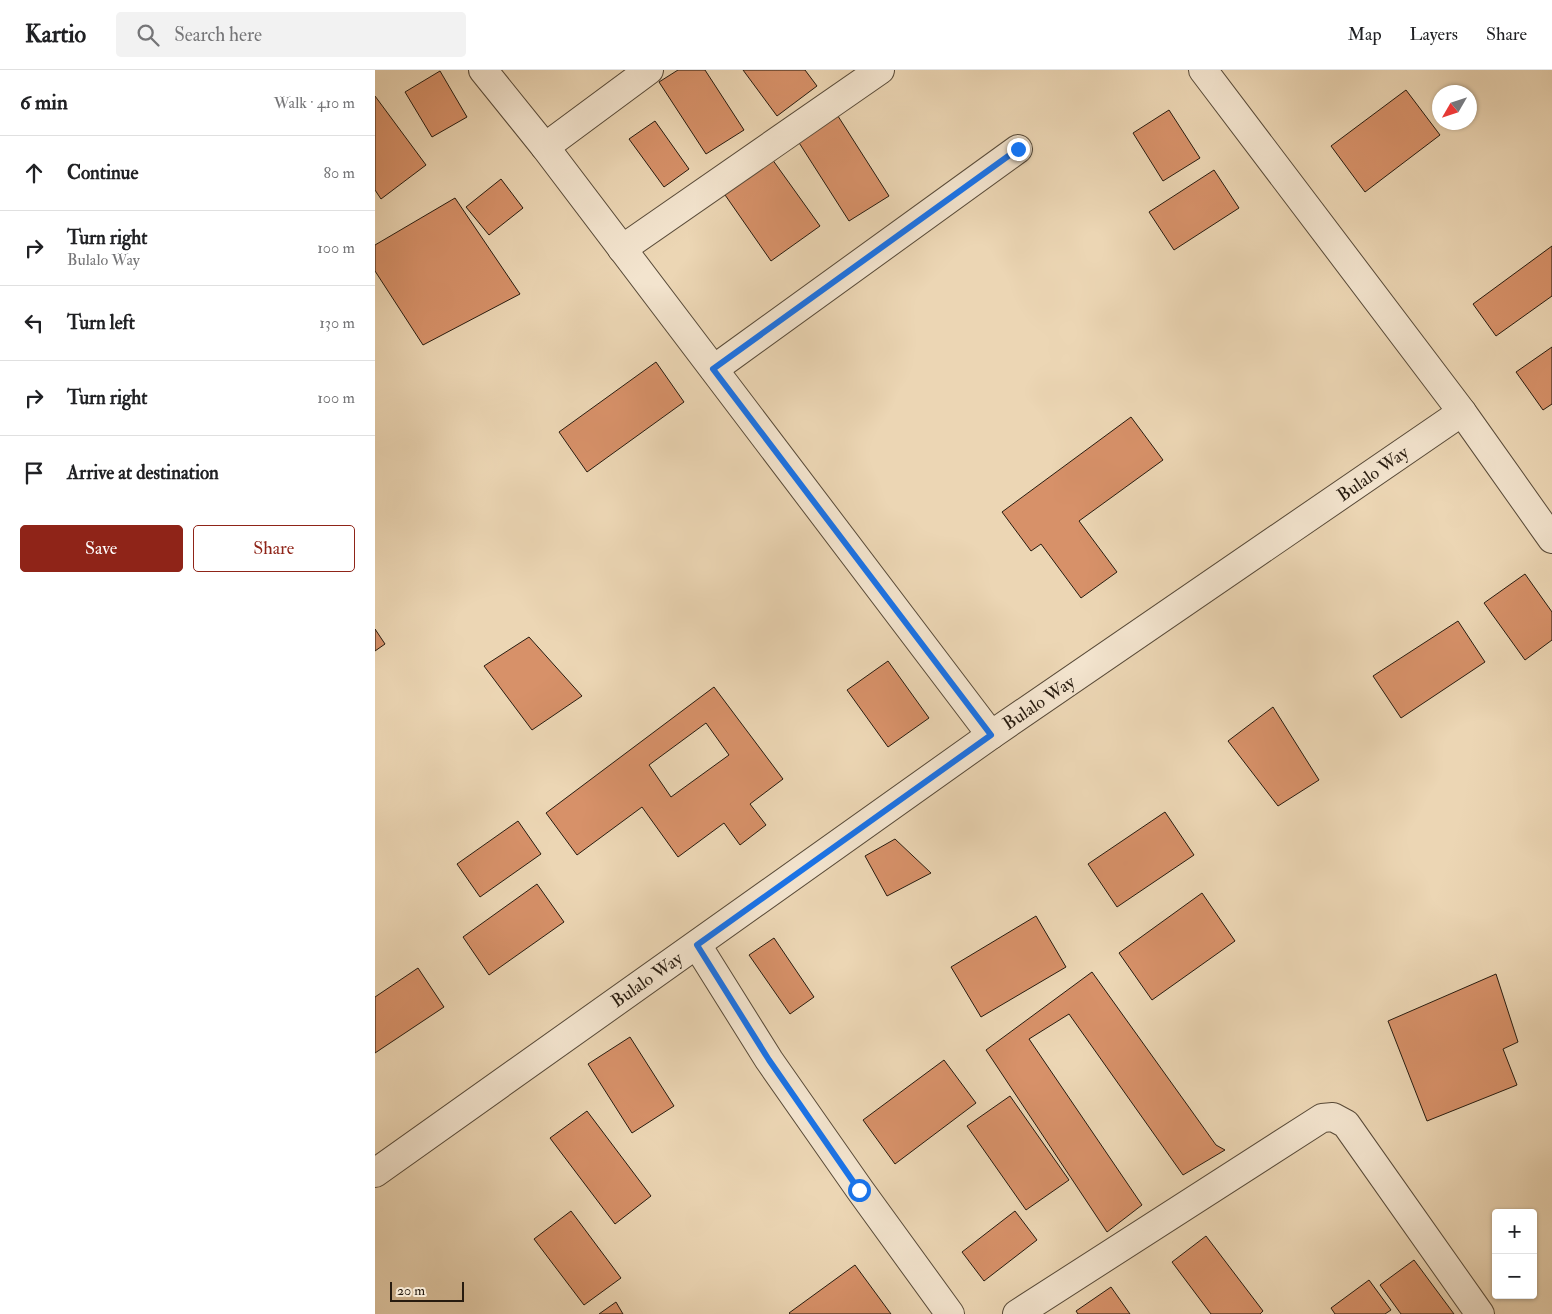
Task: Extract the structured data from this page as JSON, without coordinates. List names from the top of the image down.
{
  "streets": {
    "street": ["Bulalo Way"]
  },
  "scale_bar": "20 m",
  "north": "bottom left",
  "page": {
    "header": "Kartio",
    "search": "Search here",
    "nav": ["Map", "Layers", "Share"],
    "heading": ["6 min", "Walk · 410 m"],
    "list": [
      ["Continue", "80 m"],
      ["Turn right", "Bulalo Way", "100 m"],
      ["Turn left", "130 m"],
      ["Turn right", "100 m"],
      "Arrive at destination"
    ],
    "buttons": ["Save", "Share"],
    "map_buttons": ["+", "−"],
    "scale": "20 m"
  }
}
